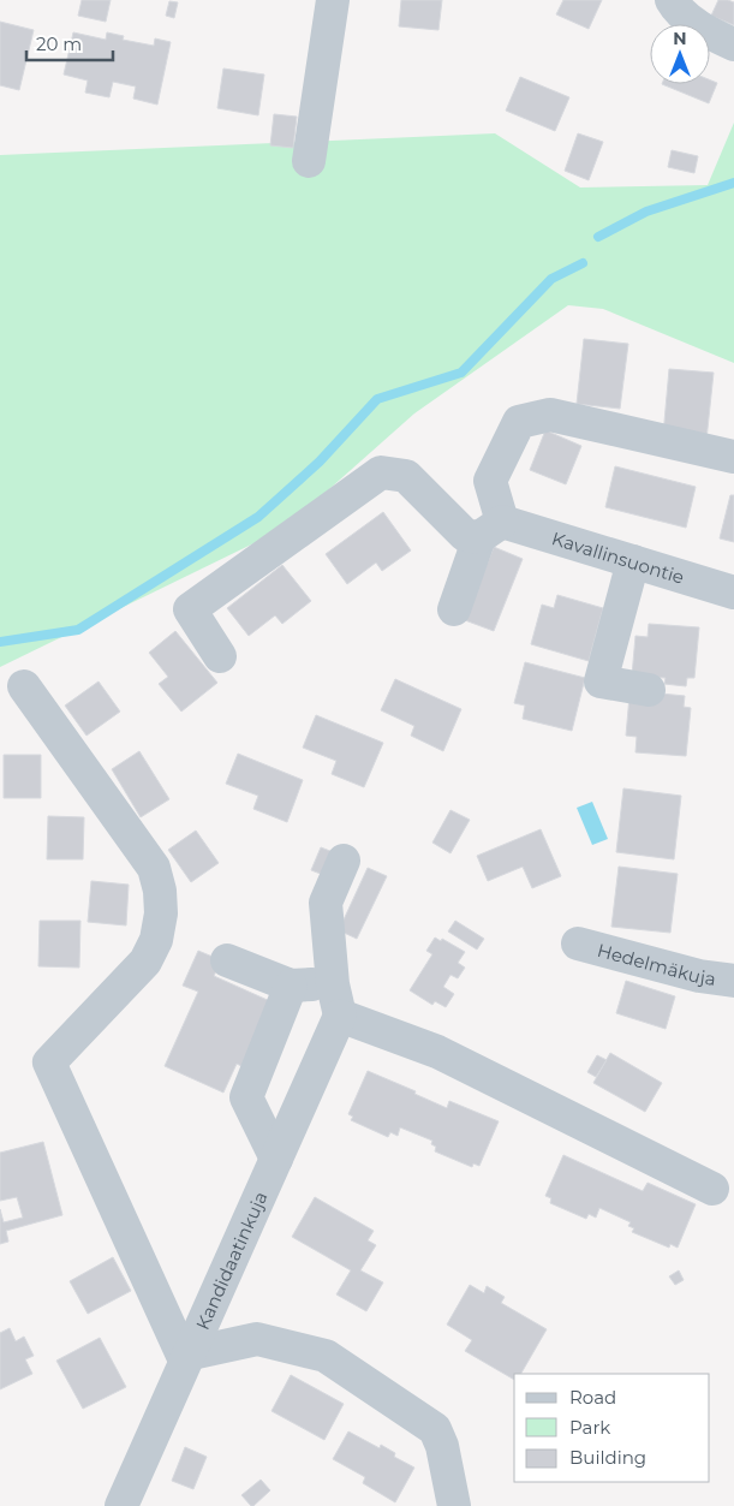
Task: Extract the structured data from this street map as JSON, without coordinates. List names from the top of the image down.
{
  "streets": {
    "street": ["Kavallinsuontie", "Hedelmäkuja", "Kandidaatinkuja"]
  },
  "legend": ["Road", "Park", "Building"],
  "scale_bar": "20 m",
  "north": "top"
}
